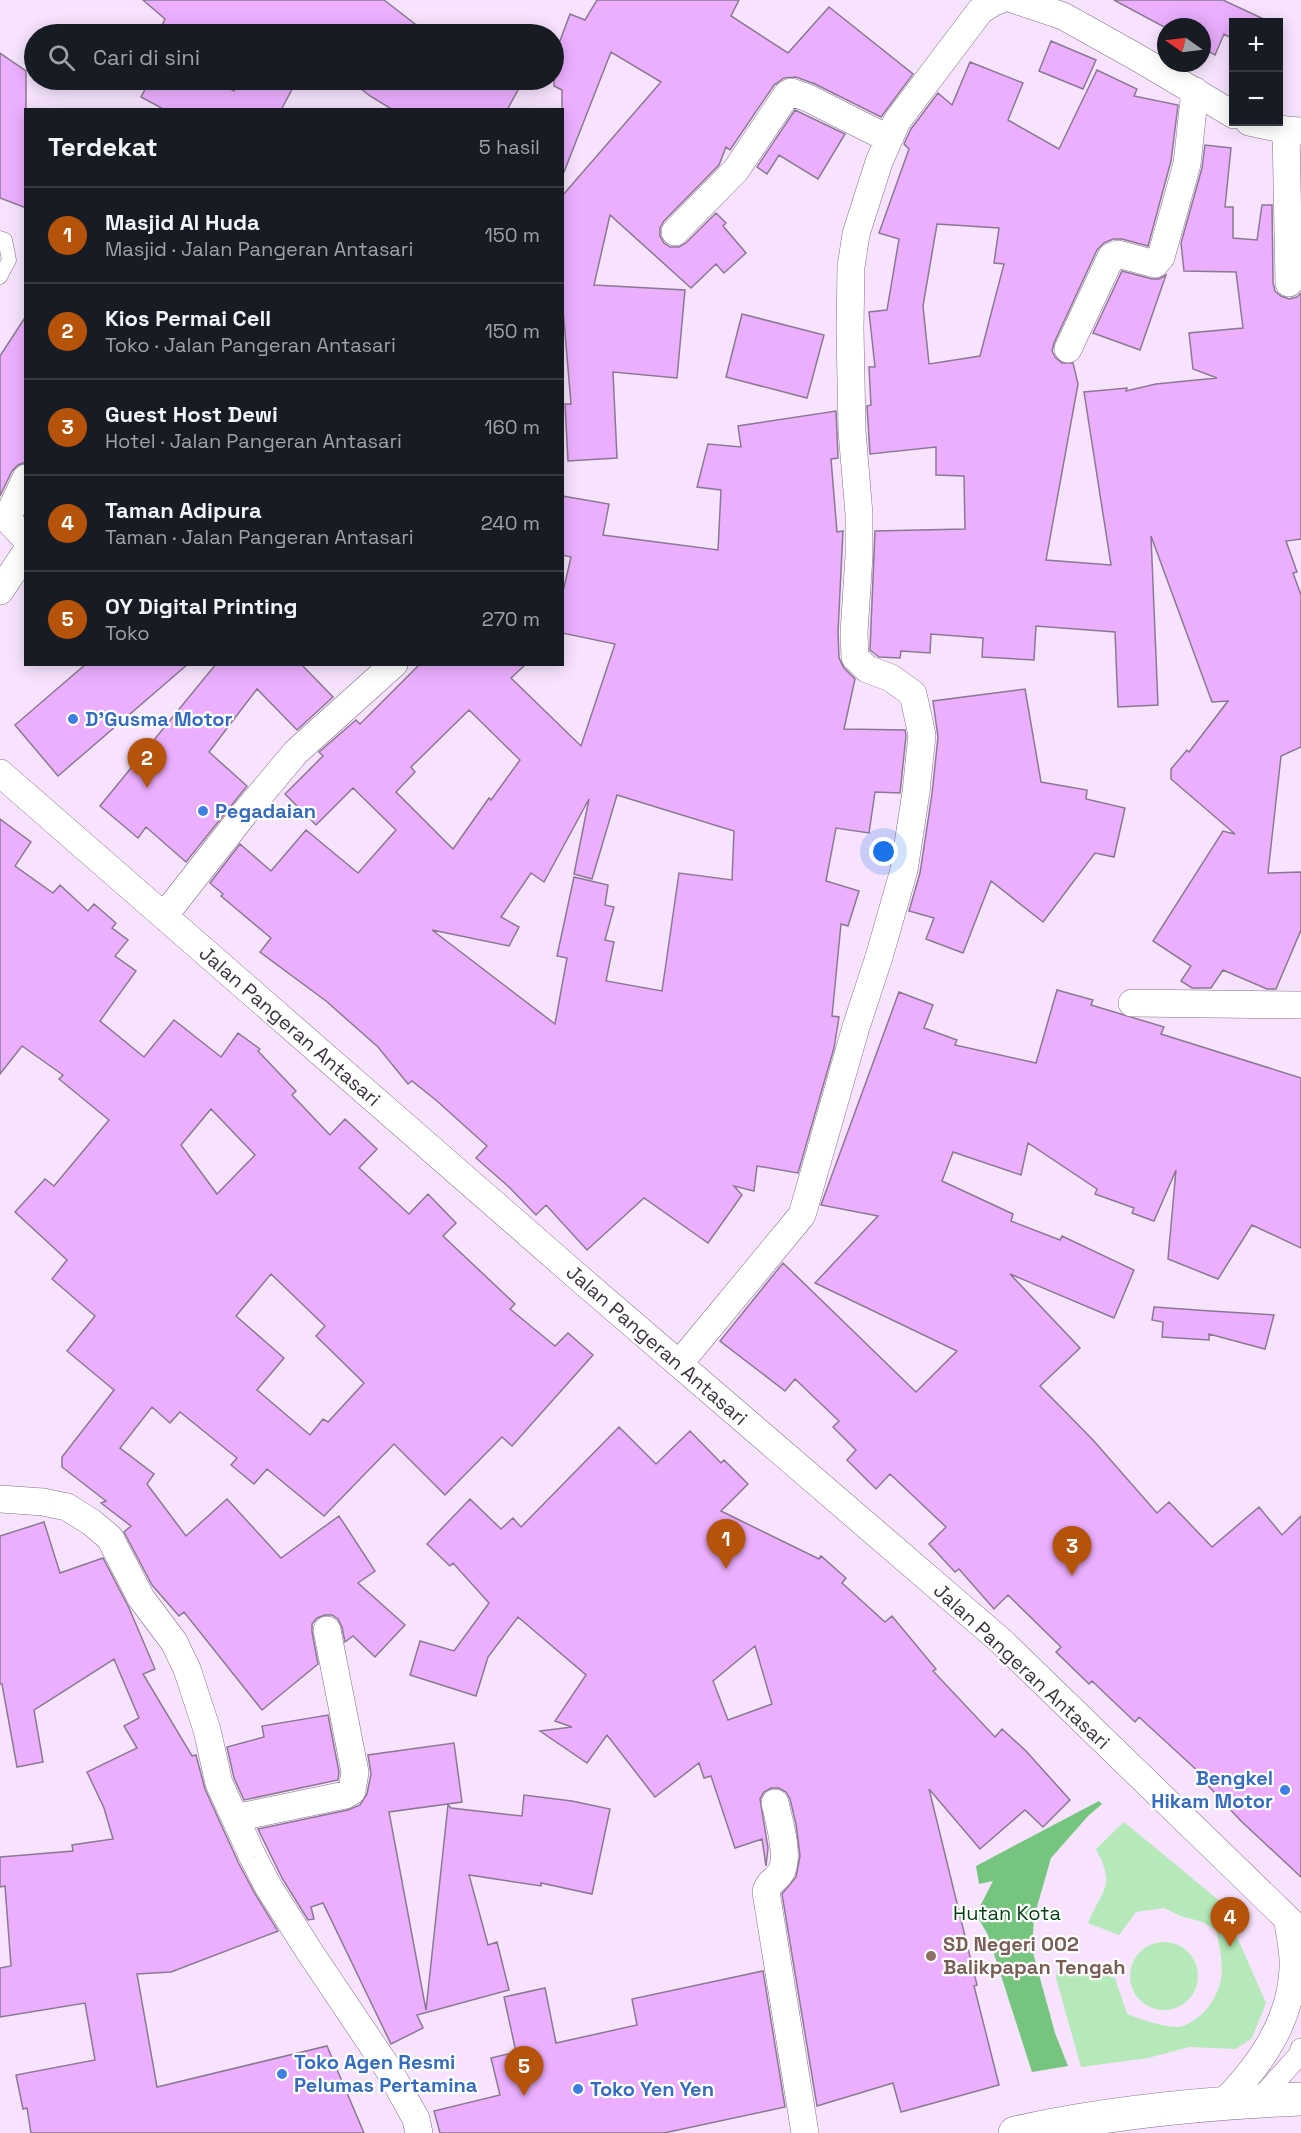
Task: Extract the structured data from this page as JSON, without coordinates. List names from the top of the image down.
{
  "streets": {
    "street": ["Jalan Pangeran Antasari"]
  },
  "parks": ["Hutan Kota"],
  "places": [
    "D'Gusma Motor",
    "Pegadaian",
    "Bengkel Hikam Motor",
    "SD Negeri 002 Balikpapan Tengah",
    "Toko Agen Resmi Pelumas Pertamina",
    "Toko Yen Yen"
  ],
  "north": "left",
  "page": {
    "map_buttons": ["+", "−"],
    "search": "Cari di sini",
    "heading": ["Terdekat", "5 hasil"],
    "list": [
      {
        "mark": "1",
        "name": "Masjid Al Huda",
        "note": "Masjid · Jalan Pangeran Antasari",
        "value": "150 m"
      },
      {
        "mark": "2",
        "name": "Kios Permai Cell",
        "note": "Toko · Jalan Pangeran Antasari",
        "value": "150 m"
      },
      {
        "mark": "3",
        "name": "Guest Host Dewi",
        "note": "Hotel · Jalan Pangeran Antasari",
        "value": "160 m"
      },
      {
        "mark": "4",
        "name": "Taman Adipura",
        "note": "Taman · Jalan Pangeran Antasari",
        "value": "240 m"
      },
      {
        "mark": "5",
        "name": "OY Digital Printing",
        "note": "Toko",
        "value": "270 m"
      }
    ],
    "pins": [
      "2",
      "1",
      "3",
      "4",
      "5"
    ]
  }
}
